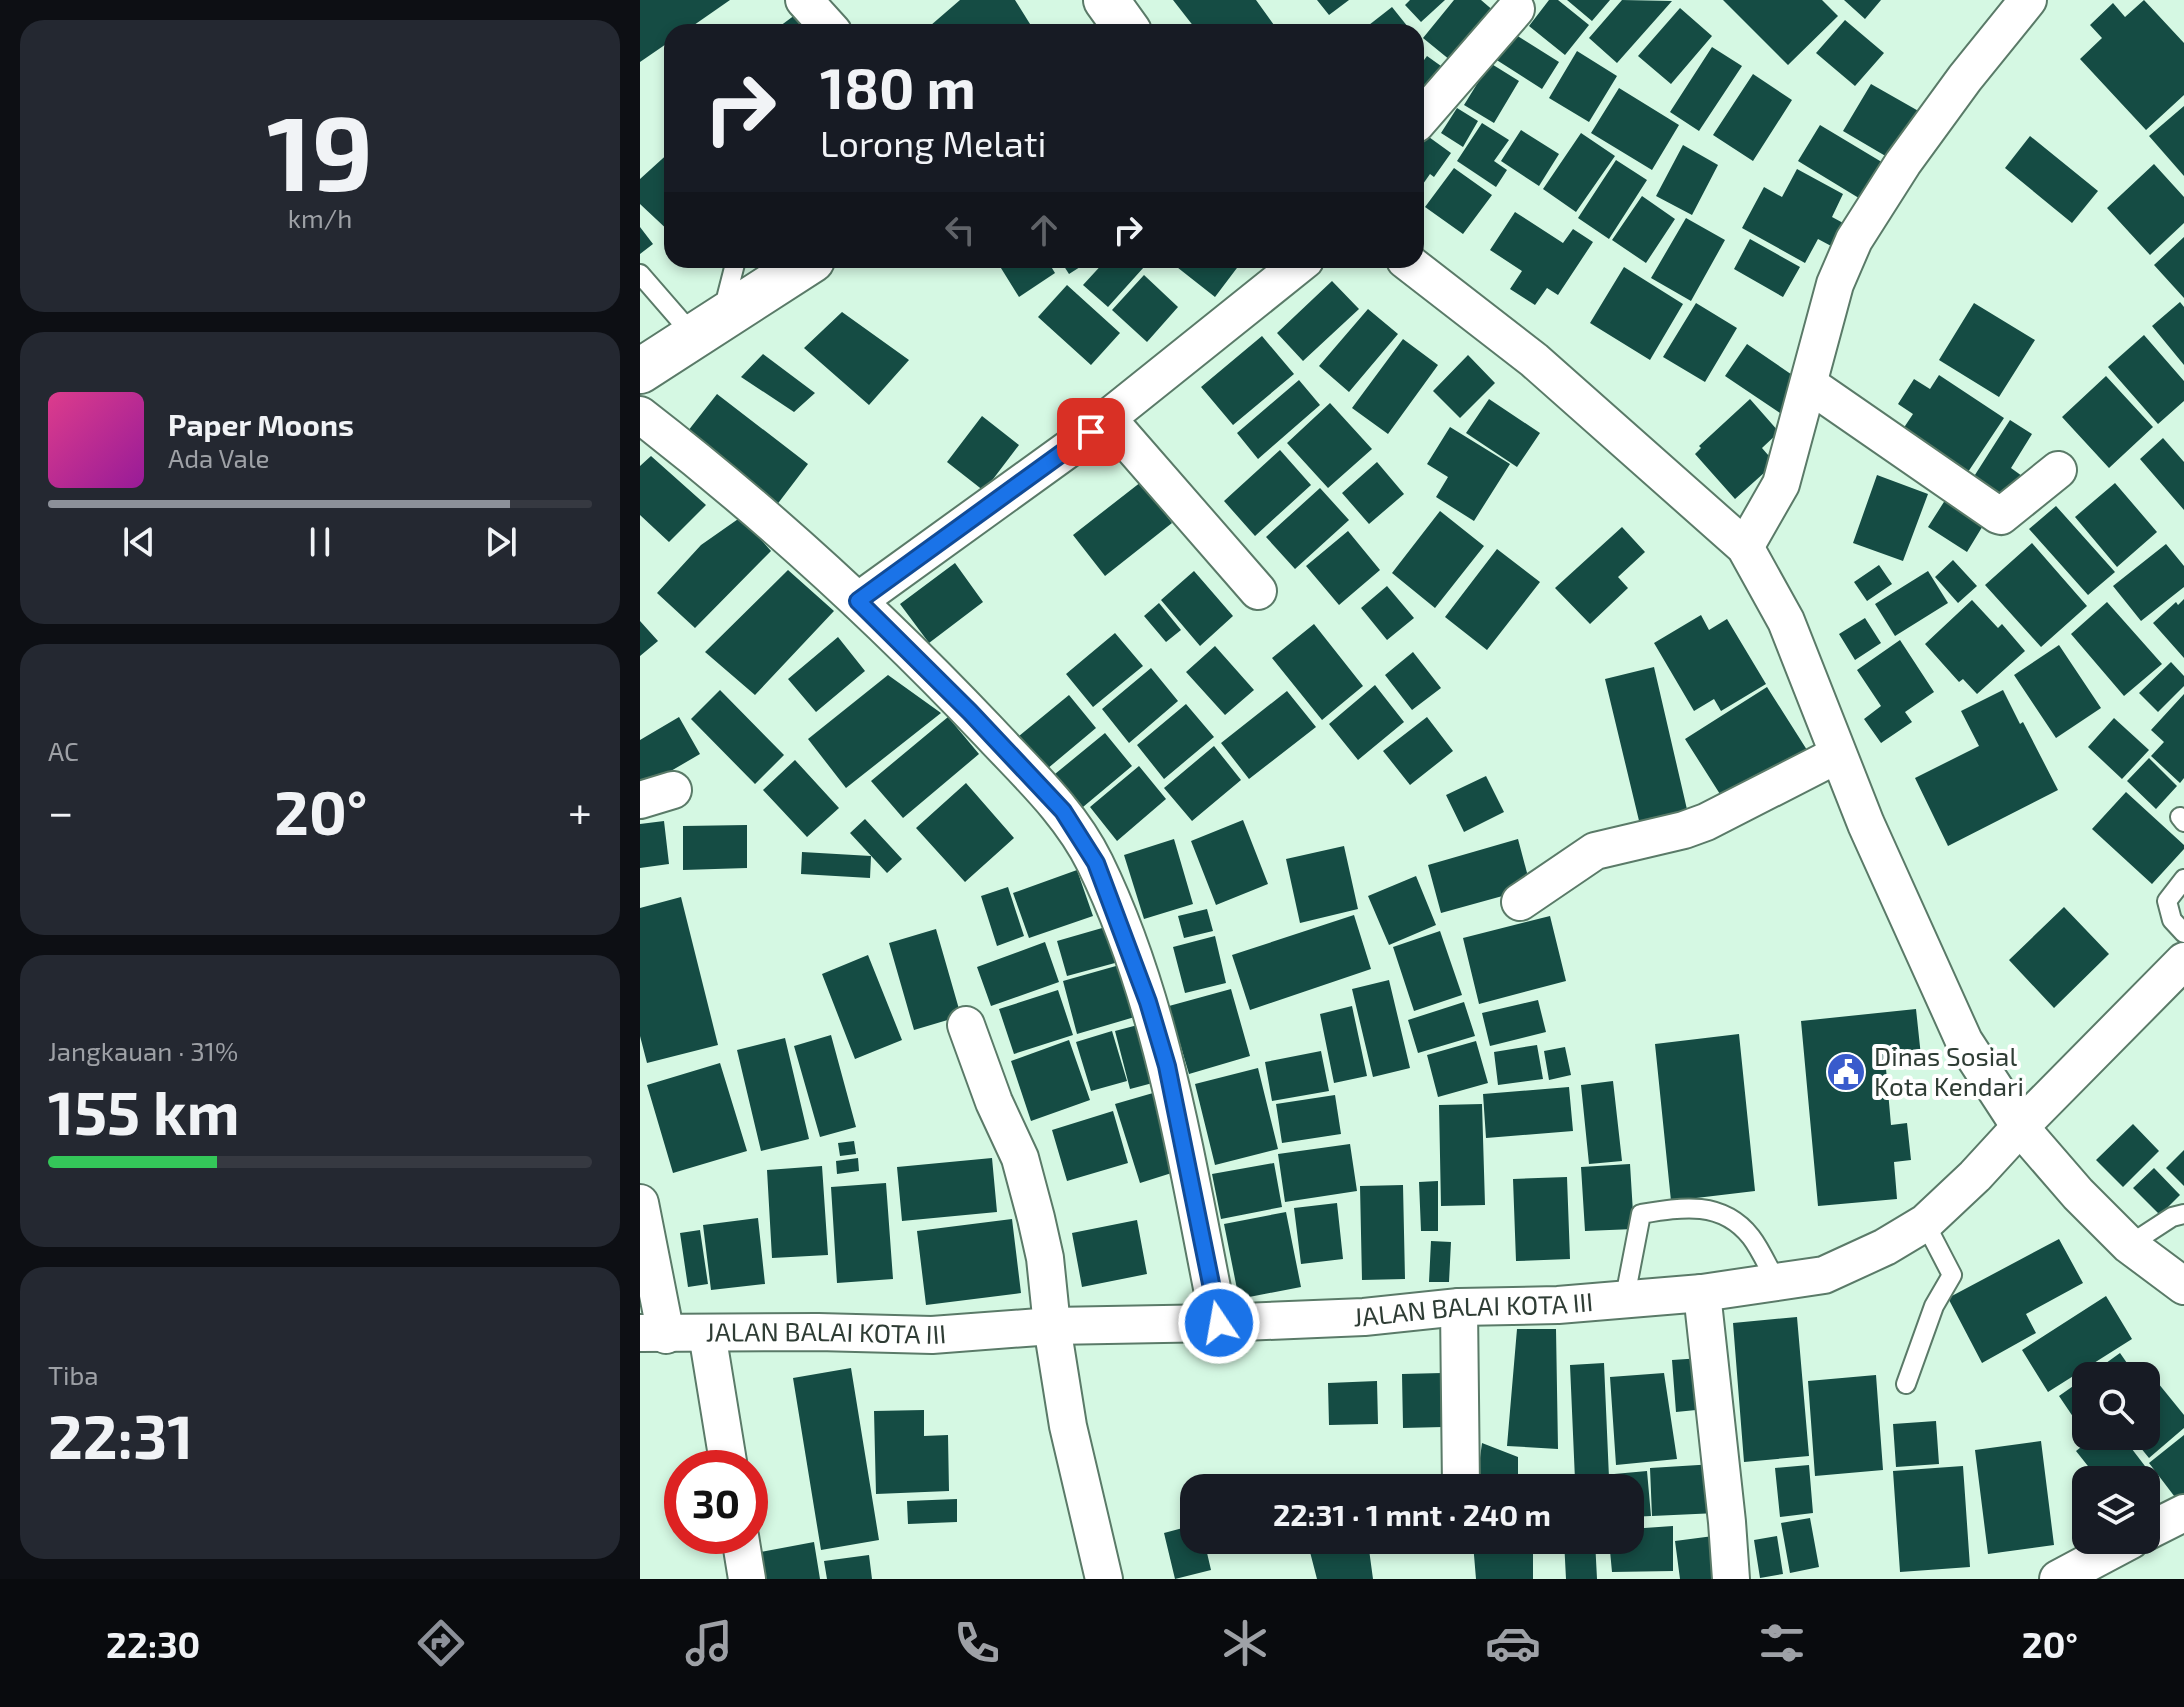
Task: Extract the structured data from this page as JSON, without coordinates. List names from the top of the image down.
{
  "streets": {
    "street": ["JALAN BALAI KOTA III"]
  },
  "places": {
    "public building": ["Dinas Sosial Kota Kendari"]
  },
  "page": {
    "tile": [
      ["19", "km/h"],
      "AC",
      ["Jangkauan · 31%", "155 km"],
      ["Tiba", "22:31"]
    ],
    "turn": ["180 m", "Lorong Melati"],
    "song": ["Paper Moons", "Ada Vale"],
    "heat": ["−", "20°", "+"],
    "limit": "30",
    "trip": "22:31 · 1 mnt · 240 m",
    "tabs": ["22:30", "20°"]
  }
}
